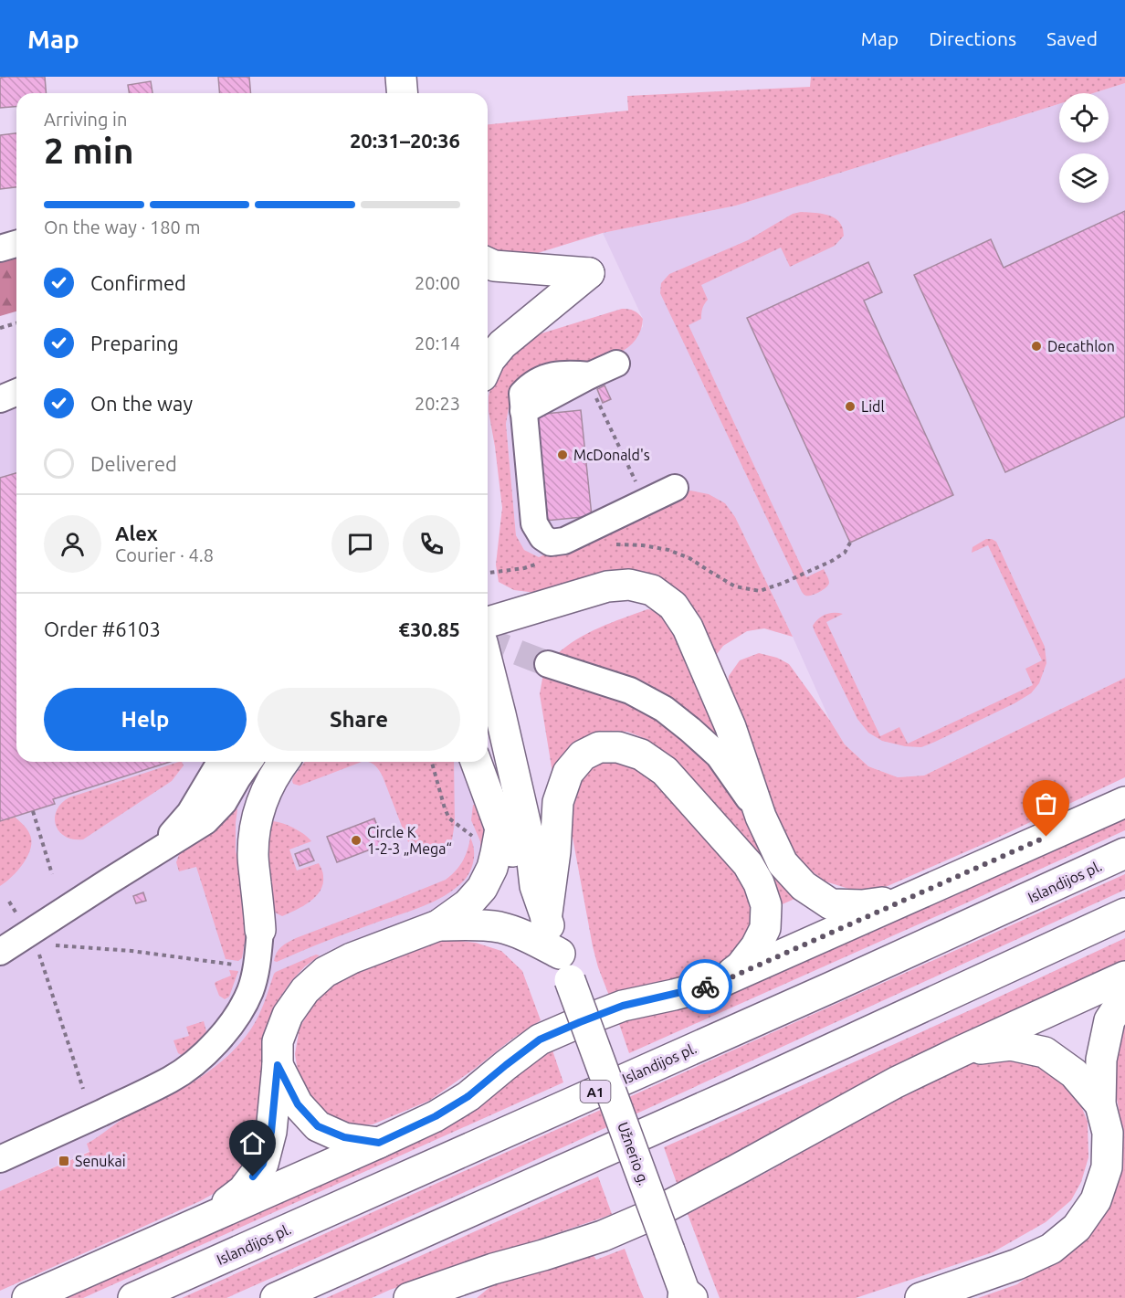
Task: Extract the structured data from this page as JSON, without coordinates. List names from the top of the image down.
{
  "streets": {
    "main road": ["Islandijos pl.", "A1", "Užnerio g."]
  },
  "places": {
    "other": [
      "Decathlon",
      "Lidl",
      "McDonald's",
      "Circle K 1-2-3 „Mega“"
    ],
    "transit": ["Senukai"]
  },
  "page": {
    "header": "Map",
    "nav": ["Map", "Directions", "Saved"],
    "heading": ["2 min", "Arriving in", "20:31–20:36"],
    "panel": [
      "Alex",
      "Courier · 4.8",
      "Order #6103",
      "€30.85"
    ],
    "bar": "On the way · 180 m",
    "list": [
      ["Confirmed", "20:00"],
      ["Preparing", "20:14"],
      ["On the way", "20:23"],
      "Delivered"
    ],
    "buttons": ["Help", "Share"]
  }
}
